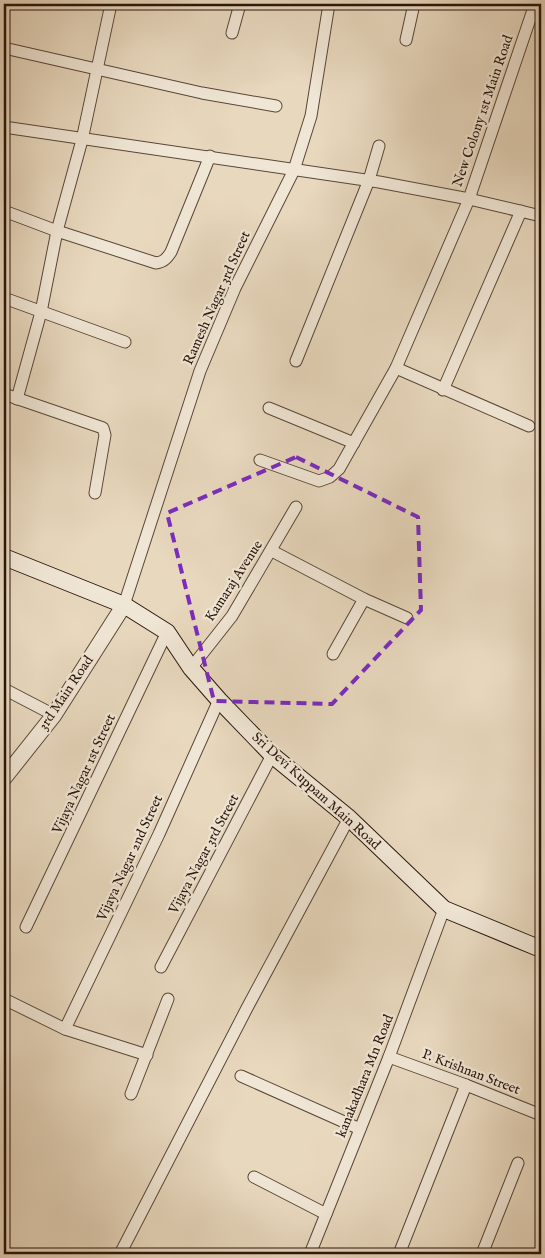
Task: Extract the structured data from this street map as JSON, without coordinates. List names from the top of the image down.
{
  "streets": {
    "main road": ["Sri Devi Kuppam Main Road"],
    "street": [
      "New Colony 1st Main Road",
      "Ramesh Nagar 3rd Street",
      "Kamaraj Avenue",
      "3rd Main Road",
      "Vijaya Nagar 1st Street",
      "Vijaya Nagar 3rd Street",
      "Vijaya Nagar 2nd Street",
      "P. Krishnan Street",
      "kanakadhara Mn Road"
    ]
  },
  "crossings": [
    ["Ramesh Nagar 3rd Street", "3rd Main Road"],
    ["Ramesh Nagar 3rd Street", "Sri Devi Kuppam Main Road"],
    ["Kamaraj Avenue", "Sri Devi Kuppam Main Road"],
    ["3rd Main Road", "Sri Devi Kuppam Main Road"],
    ["Vijaya Nagar 1st Street", "Sri Devi Kuppam Main Road"],
    ["Sri Devi Kuppam Main Road", "Vijaya Nagar 3rd Street"],
    ["Sri Devi Kuppam Main Road", "Vijaya Nagar 2nd Street"],
    ["Sri Devi Kuppam Main Road", "kanakadhara Mn Road"],
    ["P. Krishnan Street", "kanakadhara Mn Road"]
  ]
}
